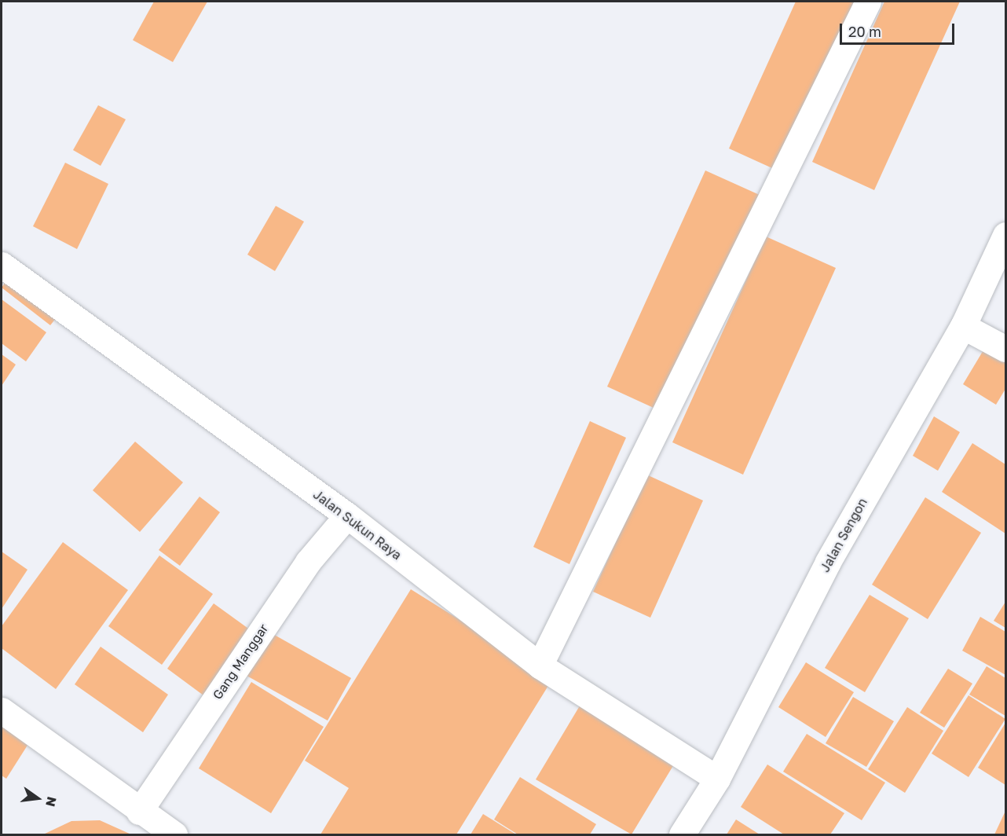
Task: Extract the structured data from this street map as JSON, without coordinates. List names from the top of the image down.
{
  "streets": {
    "street": ["Jalan Sukun Raya", "Jalan Sengon", "Gang Manggar"]
  },
  "crossings": [
    ["Jalan Sukun Raya", "Jalan Sengon"],
    ["Jalan Sukun Raya", "Gang Manggar"]
  ],
  "scale_bar": "20 m",
  "north": "right"
}
